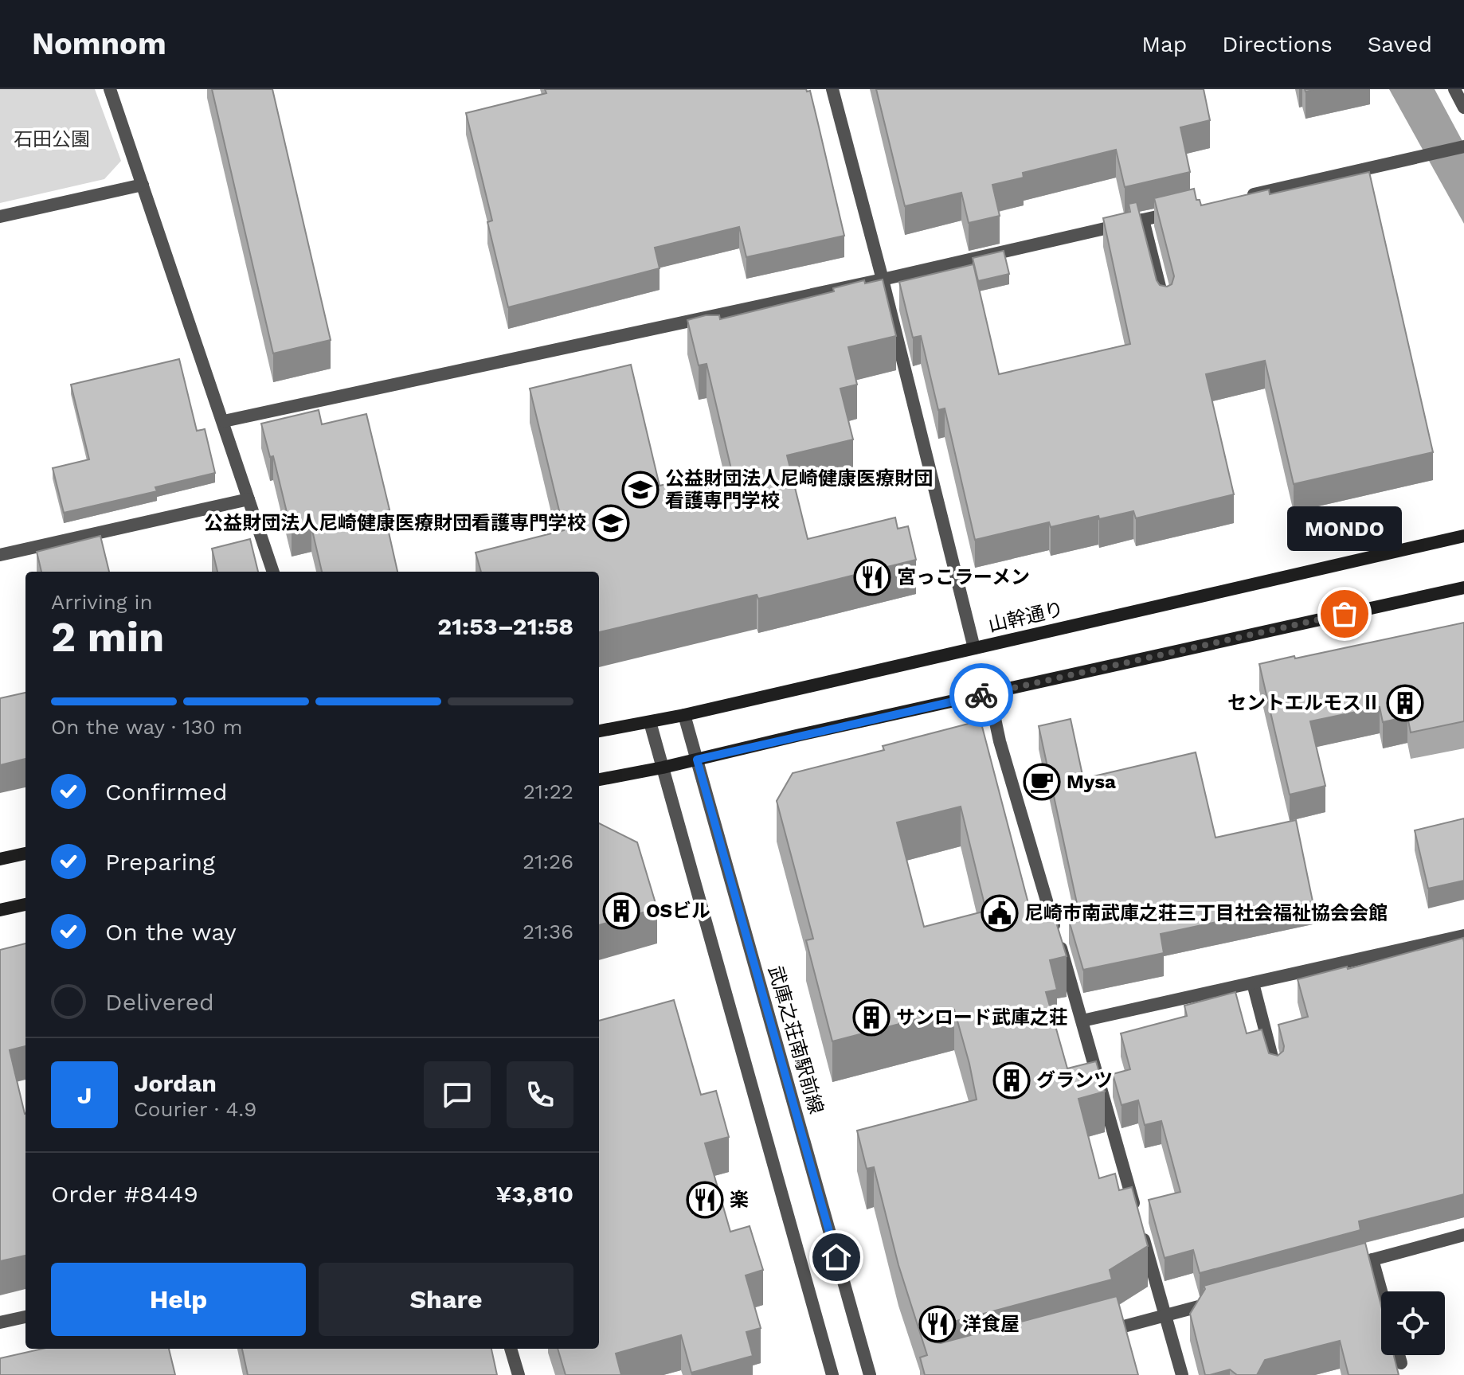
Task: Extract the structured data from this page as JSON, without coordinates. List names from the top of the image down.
{
  "streets": {
    "street": ["山幹通り", "武庫之荘南駅前線"]
  },
  "crossings": [
    ["山幹通り", "武庫之荘南駅前線"]
  ],
  "parks": ["石田公園"],
  "places": {
    "school or university": ["公益財団法人尼崎健康医療財団 看護専門学校", "公益財団法人尼崎健康医療財団看護専門学校"],
    "restaurant": ["宮っこラーメン", "楽", "洋食屋"],
    "other": ["MONDO"],
    "building": [
      "セントエルモスⅡ",
      "OSビル",
      "サンロード武庫之荘",
      "グランツ"
    ],
    "cafe": ["Mysa"],
    "public building": ["尼崎市南武庫之荘三丁目社会福祉協会会館"]
  },
  "page": {
    "header": "Nomnom",
    "nav": ["Map", "Directions", "Saved"],
    "bubble": "MONDO",
    "heading": ["2 min", "Arriving in", "21:53–21:58"],
    "panel": [
      "Jordan",
      "Courier · 4.9",
      "Order #8449",
      "¥3,810"
    ],
    "bar": "On the way · 130 m",
    "list": [
      ["Confirmed", "21:22"],
      ["Preparing", "21:26"],
      ["On the way", "21:36"],
      "Delivered"
    ],
    "round": "J",
    "buttons": ["Help", "Share"]
  }
}
